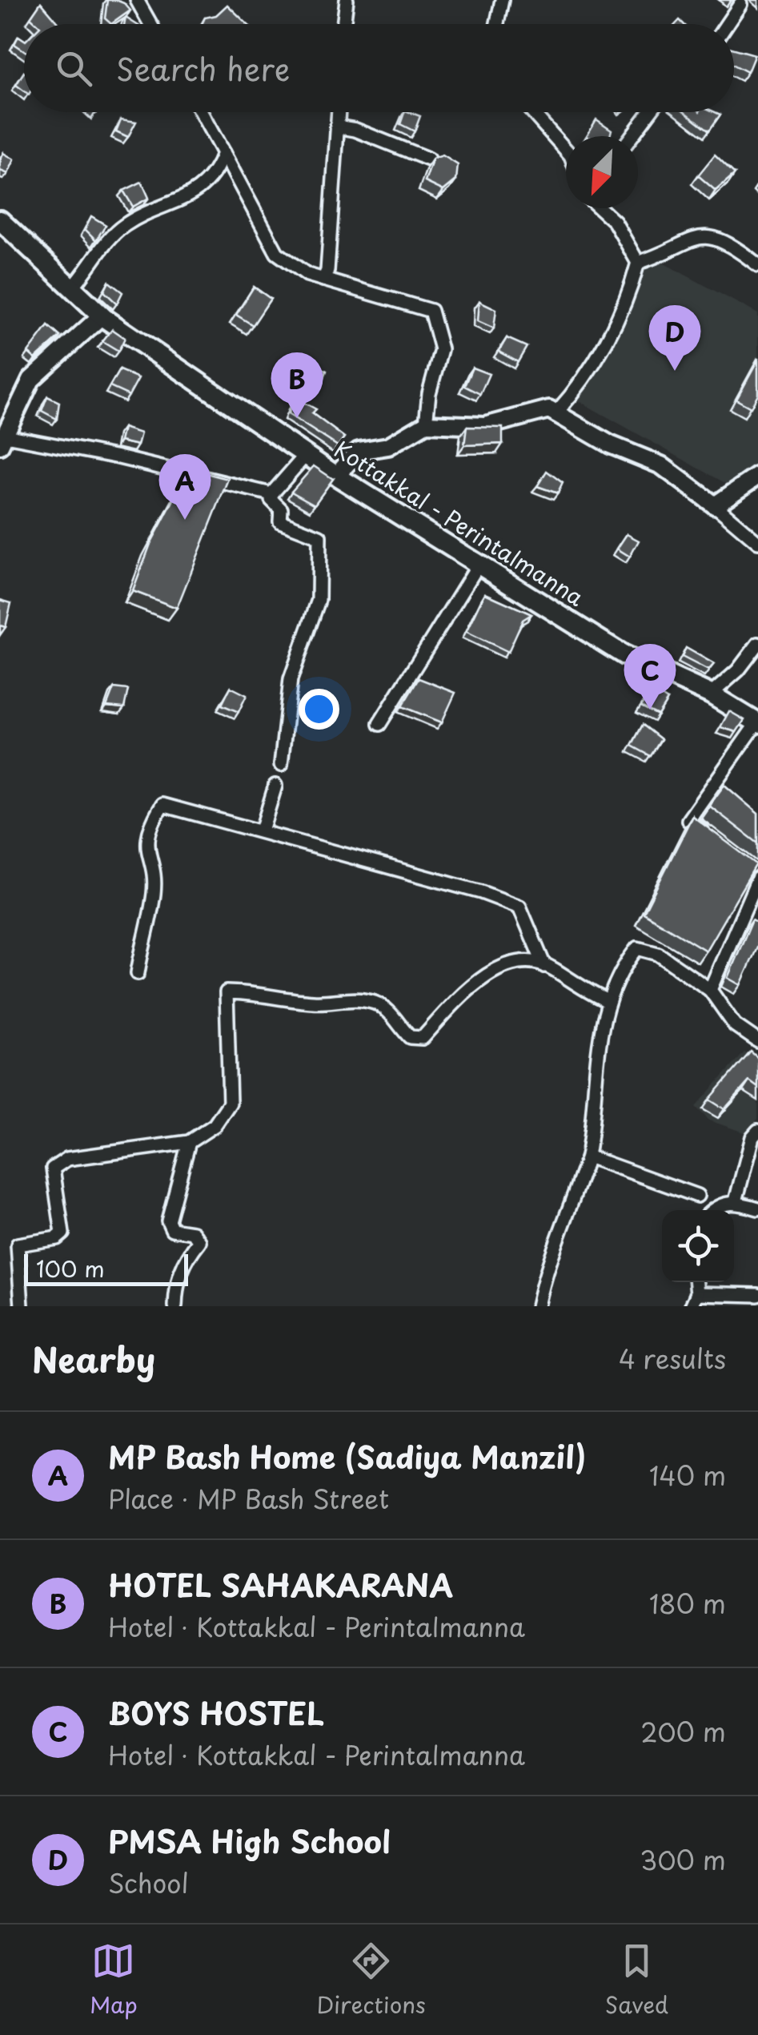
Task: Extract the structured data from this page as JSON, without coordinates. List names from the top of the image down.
{
  "streets": {
    "main road": ["Kottakkal - Perintalmanna"]
  },
  "scale_bar": "100 m",
  "north": "bottom left",
  "page": {
    "search": "Search here",
    "pins": [
      "D",
      "B",
      "A",
      "C"
    ],
    "scale": "100 m",
    "heading": ["Nearby", "4 results"],
    "list": [
      {
        "mark": "A",
        "name": "MP Bash Home (Sadiya Manzil)",
        "note": "Place · MP Bash Street",
        "value": "140 m"
      },
      {
        "mark": "B",
        "name": "HOTEL SAHAKARANA",
        "note": "Hotel · Kottakkal - Perintalmanna",
        "value": "180 m"
      },
      {
        "mark": "C",
        "name": "BOYS HOSTEL",
        "note": "Hotel · Kottakkal - Perintalmanna",
        "value": "200 m"
      },
      {
        "mark": "D",
        "name": "PMSA High School",
        "note": "School",
        "value": "300 m"
      }
    ],
    "nav": ["Map", "Directions", "Saved"]
  }
}
